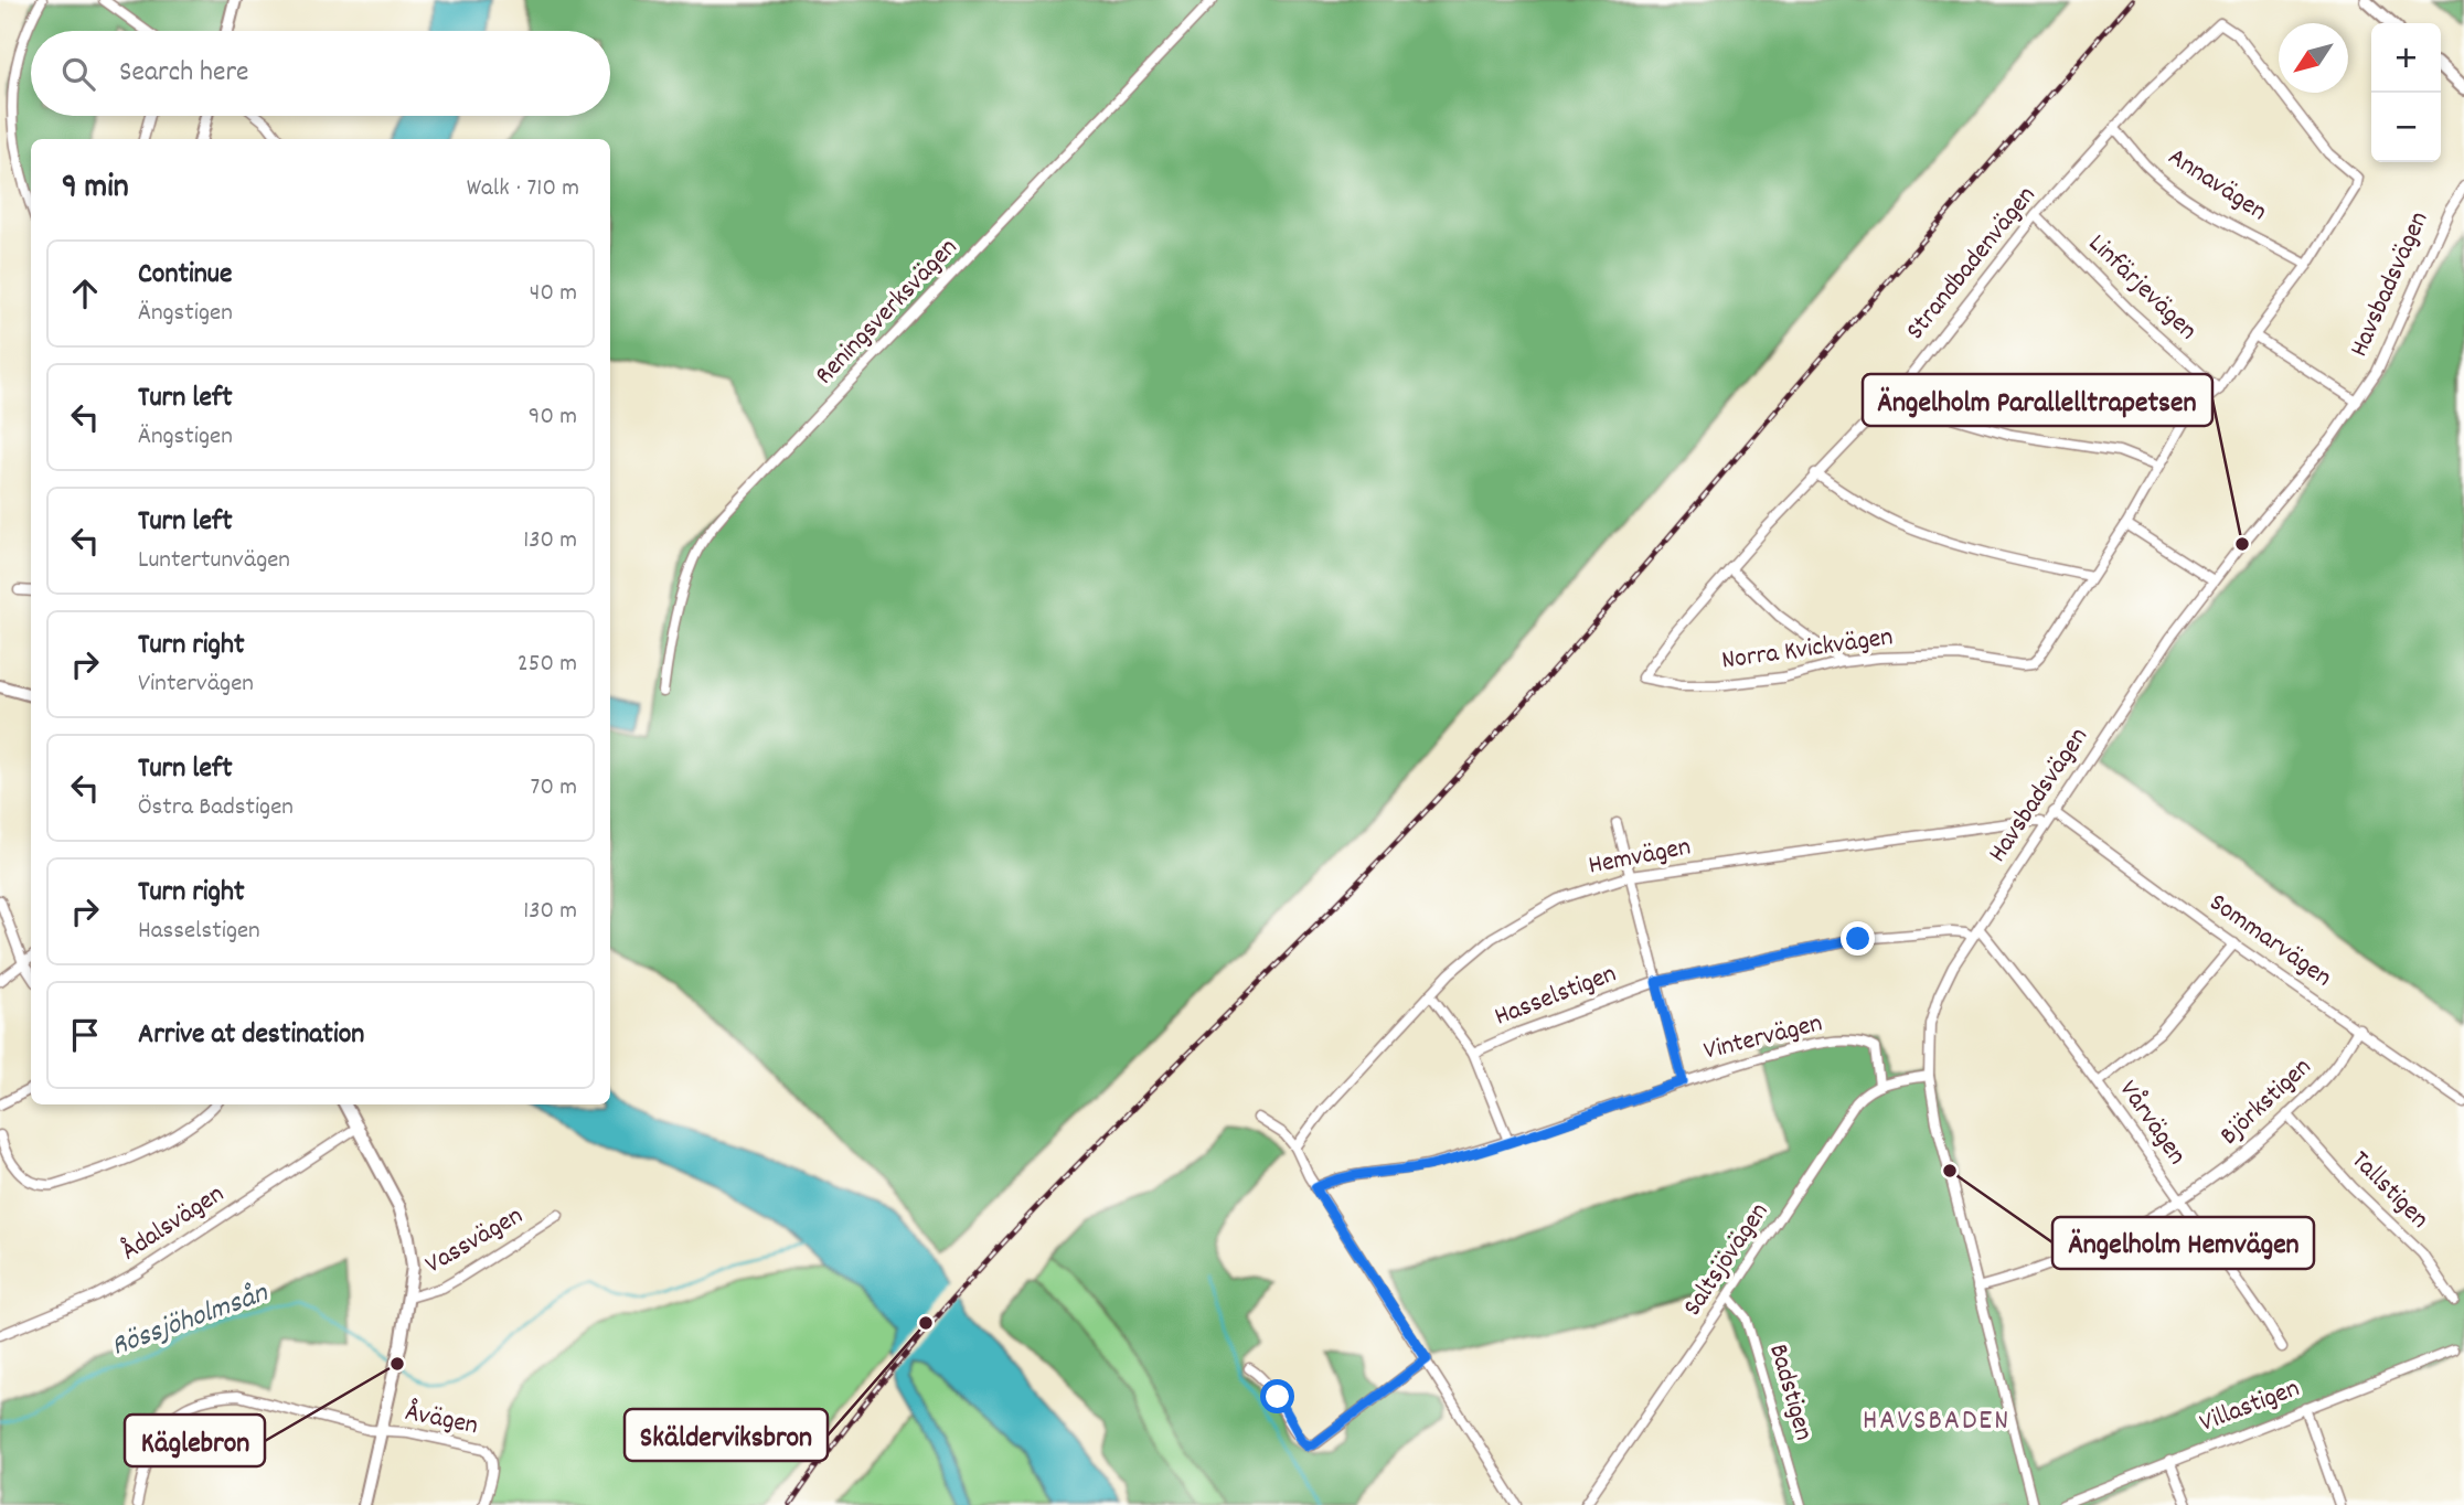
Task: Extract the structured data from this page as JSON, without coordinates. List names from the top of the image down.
{
  "streets": {
    "street": [
      "Annavägen",
      "Strandbadenvägen",
      "Havsbadsvägen",
      "Linfärjevägen",
      "Reningsverksvägen",
      "Norra Kvickvägen",
      "Hemvägen",
      "Sommarvägen",
      "Hasselstigen",
      "Vintervägen",
      "Björkstigen",
      "Vårvägen",
      "Tallstigen",
      "Ådalsvägen",
      "Vassvägen",
      "Saltsjövägen",
      "Badstigen",
      "Villastigen",
      "Åvägen"
    ]
  },
  "crossings": [
    ["Annavägen", "Strandbadenvägen"],
    ["Annavägen", "Norra Kvickvägen"],
    ["Strandbadenvägen", "Linfärjevägen"],
    ["Strandbadenvägen", "Norra Kvickvägen"],
    ["Havsbadsvägen", "Hemvägen"],
    ["Havsbadsvägen", "Sommarvägen"],
    ["Havsbadsvägen", "Hasselstigen"],
    ["Havsbadsvägen", "Björkstigen"],
    ["Havsbadsvägen", "Vårvägen"],
    ["Havsbadsvägen", "Saltsjövägen"],
    ["Linfärjevägen", "Norra Kvickvägen"],
    ["Sommarvägen", "Björkstigen"],
    ["Vintervägen", "Saltsjövägen"],
    ["Björkstigen", "Vårvägen"],
    ["Björkstigen", "Tallstigen"],
    ["Saltsjövägen", "Badstigen"]
  ],
  "districts": ["HAVSBADEN"],
  "water": ["Rössjöholmsån"],
  "places": [
    "Ängelholm Parallelltrapetsen",
    "Ängelholm Hemvägen",
    "Skälderviksbron",
    "Käglebron"
  ],
  "north": "bottom left",
  "page": {
    "map_buttons": ["+", "−"],
    "search": "Search here",
    "heading": ["9 min", "Walk · 710 m"],
    "list": [
      ["Continue", "Ängstigen", "40 m"],
      ["Turn left", "Ängstigen", "90 m"],
      ["Turn left", "Luntertunvägen", "130 m"],
      ["Turn right", "Vintervägen", "250 m"],
      ["Turn left", "Östra Badstigen", "70 m"],
      ["Turn right", "Hasselstigen", "130 m"],
      "Arrive at destination"
    ]
  }
}
